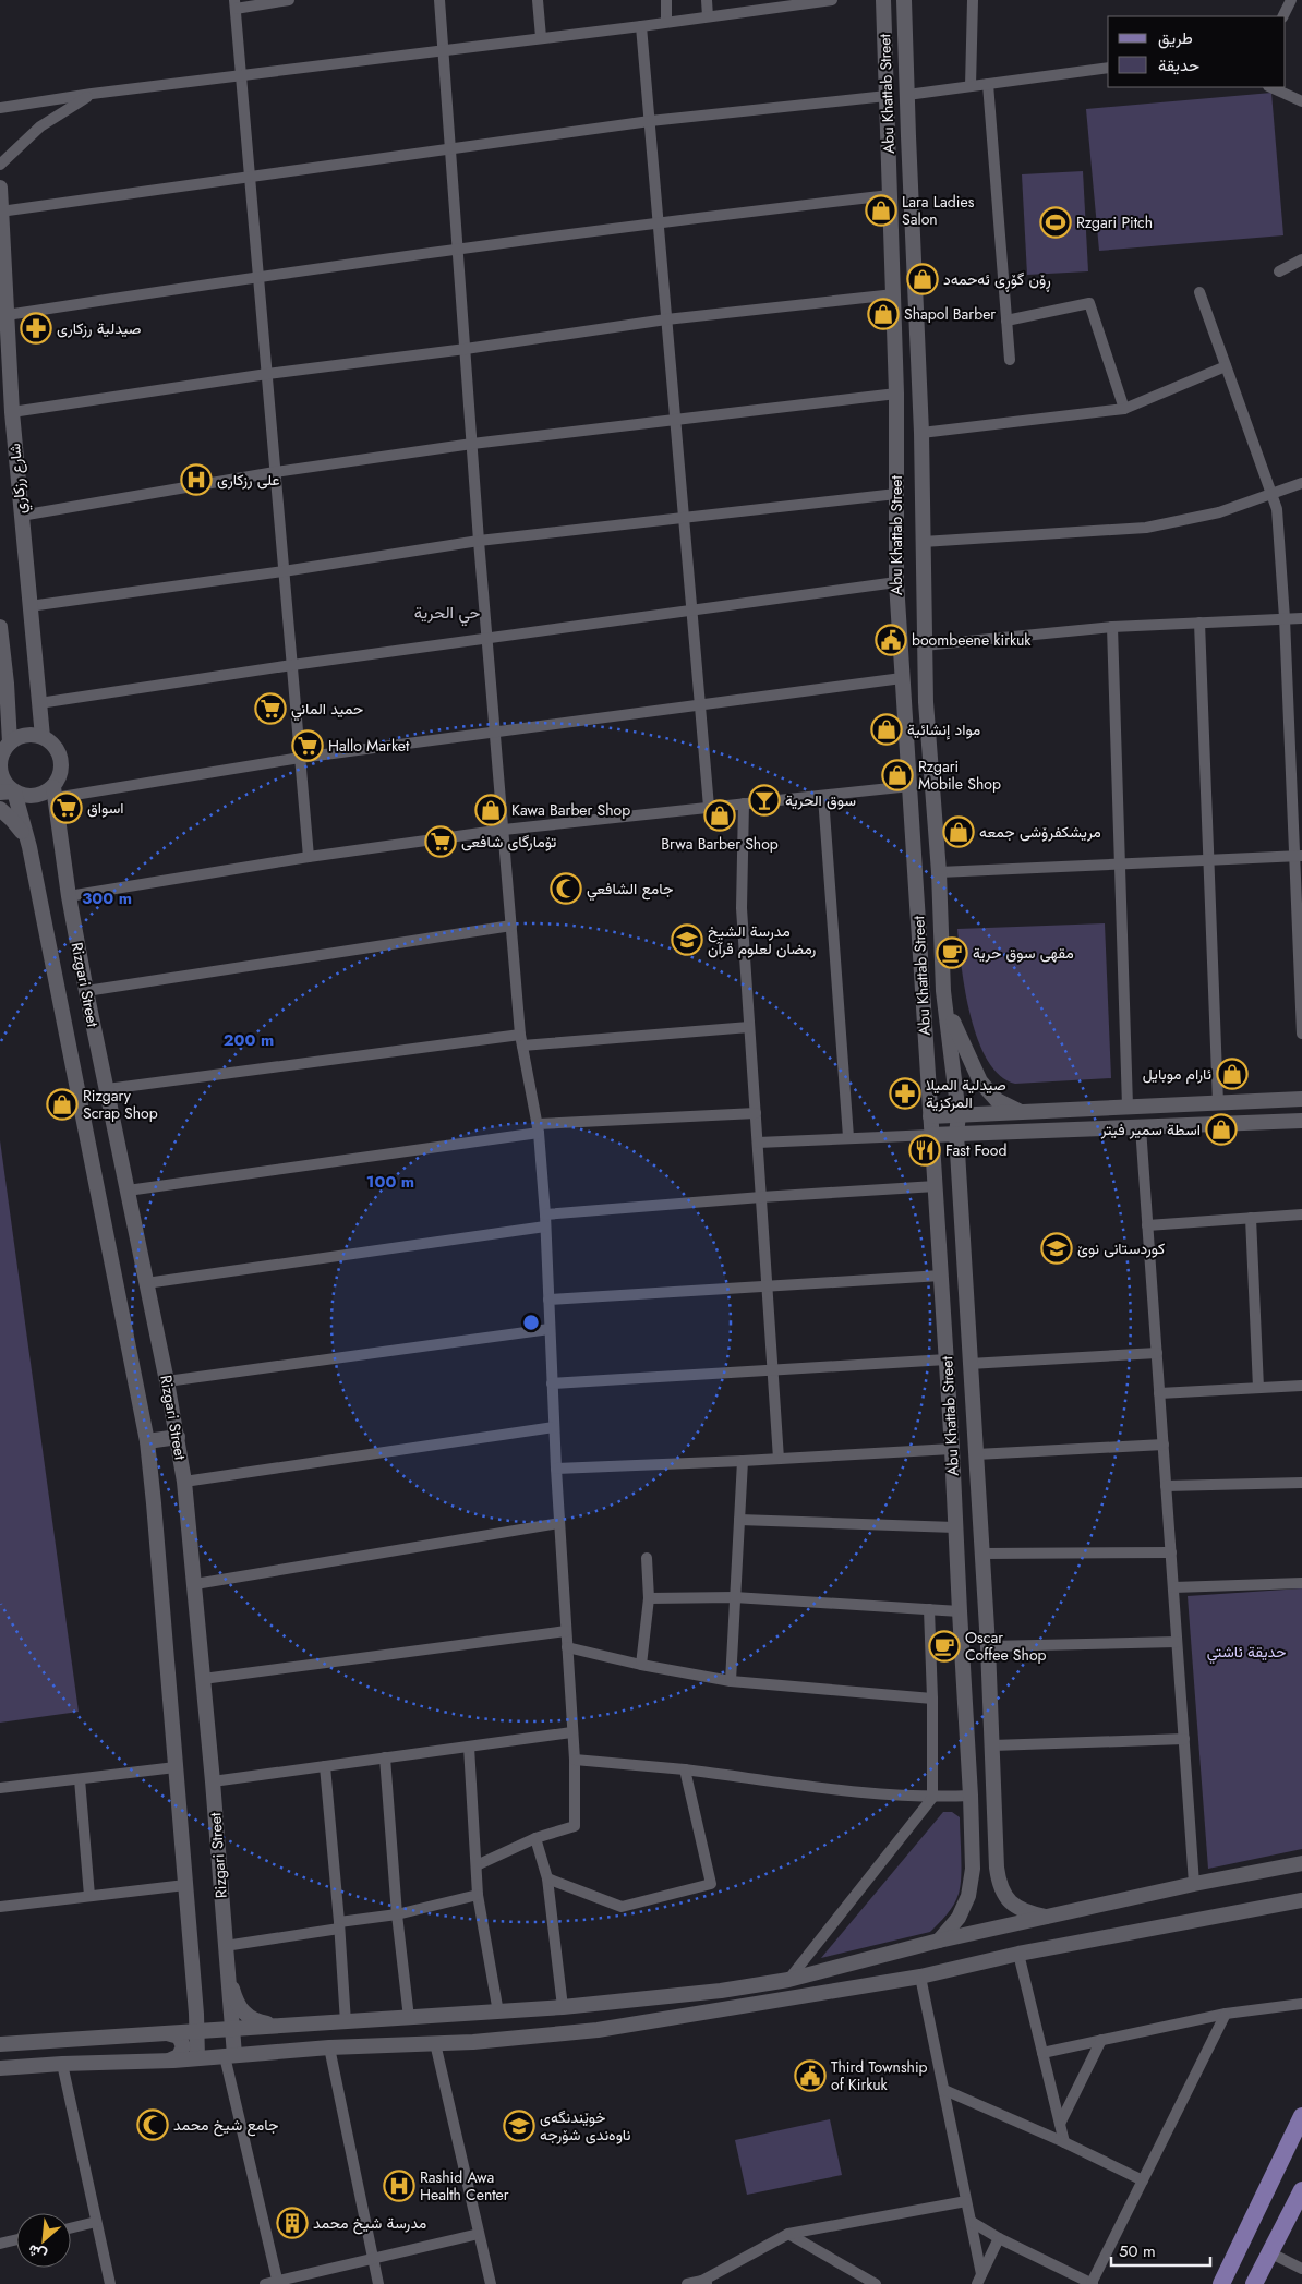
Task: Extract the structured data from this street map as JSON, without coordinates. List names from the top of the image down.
{
  "streets": {
    "main road": ["Abu Khattab Street", "شارع رزكاري", "Rizgari Street"]
  },
  "crossings": [
    ["شارع رزكاري", "Rizgari Street"]
  ],
  "districts": ["حي الحرية"],
  "parks": ["حديقة ئاشتي"],
  "places": {
    "shop": [
      "Lara Ladies Salon",
      "ڕۆن گۆڕی ئەحمەد",
      "Shapol Barber",
      "مواد إنشائية",
      "Rzgari Mobile Shop",
      "Kawa Barber Shop",
      "Brwa Barber Shop",
      "مریشکفرۆشی جمعە",
      "ئارام موبايل",
      "Rizgary Scrap Shop",
      "اسطة سمير فيتر"
    ],
    "sports": ["Rzgari Pitch"],
    "pharmacy": ["صيدلية رزكارى", "صيدلية الميلا المركزية"],
    "hospital": ["على رزكارى", "Rashid Awa Health Center"],
    "public building": ["boombeene kirkuk", "Third Township of Kirkuk"],
    "supermarket": [
      "حميد الماني",
      "Hallo Market",
      "اسواق",
      "تۆمارگاى شافعى"
    ],
    "bar": ["سوق الحرية"],
    "mosque": ["جامع الشافعي", "جامع شيخ محمد"],
    "school or university": ["مدرسة الشيخ رمضان لعلوم قرآن", "کوردستانی نوێ", "خوێندنگەی ناوەندی شۆرجە"],
    "cafe": ["مقهى سوق حرية", "Oscar Coffee Shop"],
    "restaurant": ["Fast Food"],
    "building": ["مدرسة شيخ محمد"]
  },
  "legend": ["طريق", "حديقة"],
  "scale_bar": "50 m",
  "north": "bottom left",
  "rings": ["300 m", "200 m", "100 m"]
}
